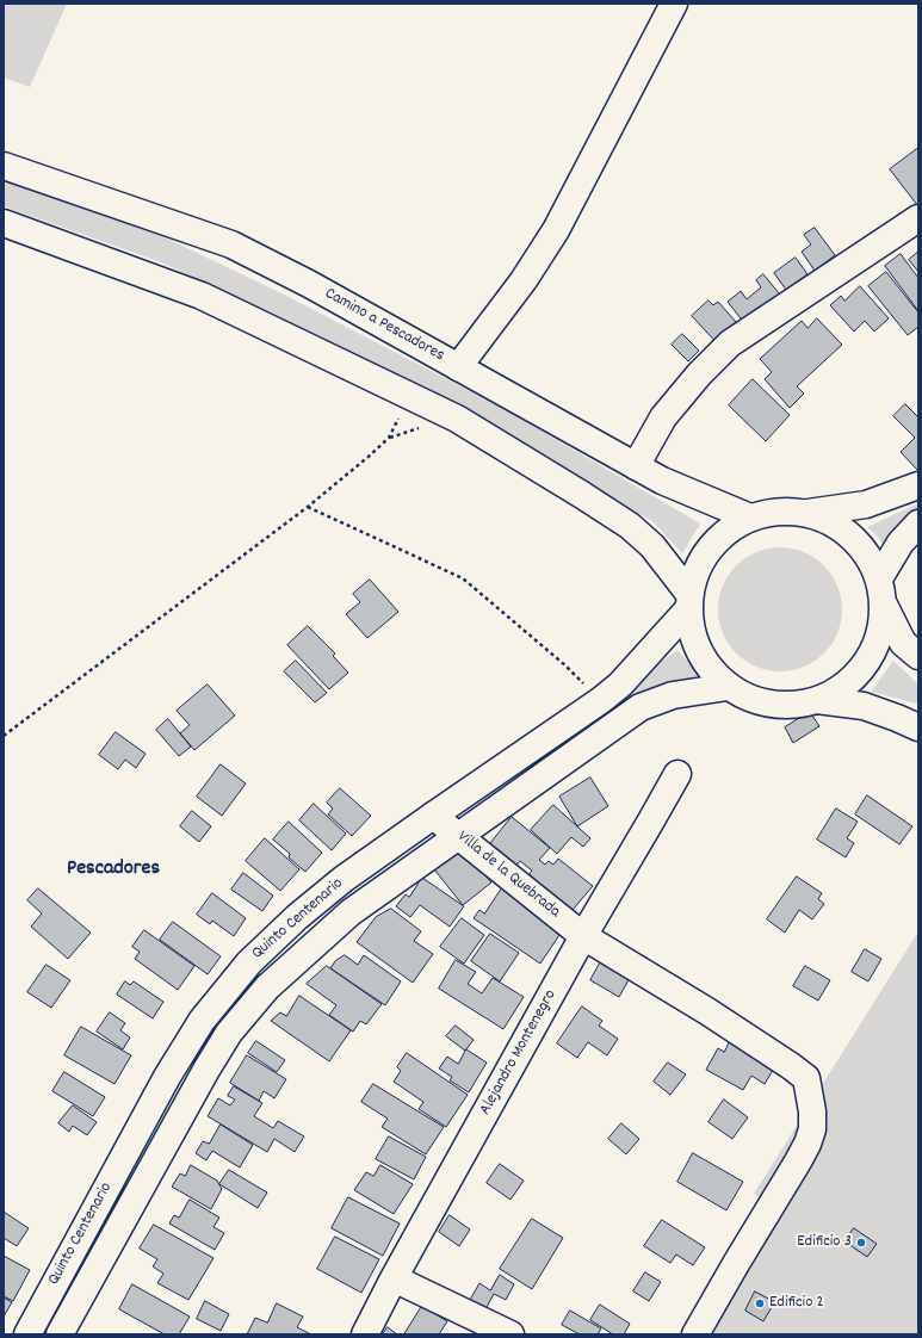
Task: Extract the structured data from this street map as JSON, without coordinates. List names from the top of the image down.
{
  "streets": {
    "main road": [
      "Camino a Pescadores",
      "Villa de la Quebrada",
      "Quinto Centenario",
      "Alejandro Montenegro"
    ]
  },
  "crossings": [
    ["Villa de la Quebrada", "Quinto Centenario"],
    ["Villa de la Quebrada", "Alejandro Montenegro"]
  ],
  "districts": ["Pescadores"],
  "places": ["Edificio 3", "Edificio 2"]
}
